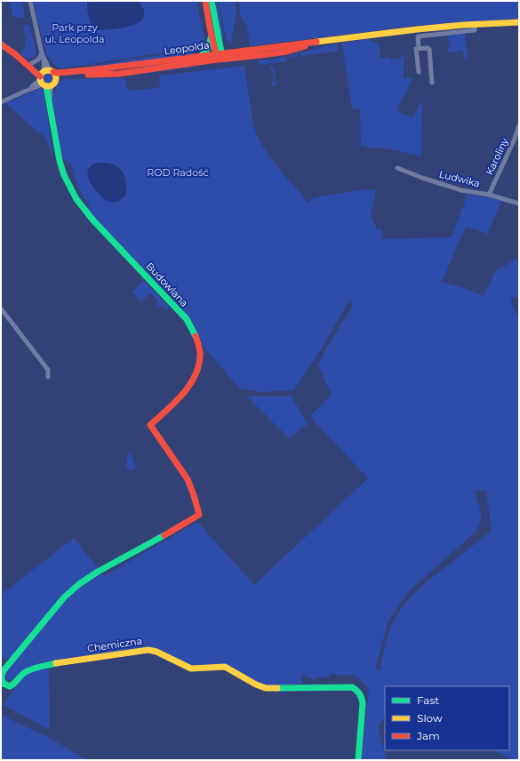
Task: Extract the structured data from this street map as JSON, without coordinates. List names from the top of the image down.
{
  "streets": {
    "street": [
      "Leopolda",
      "Karoliny",
      "Ludwika",
      "Budowlana",
      "Chemiczna"
    ]
  },
  "crossings": [
    ["Leopolda", "Budowlana"],
    ["Karoliny", "Ludwika"],
    ["Budowlana", "Chemiczna"]
  ],
  "parks": ["Park przy ul. Leopolda", "ROD Radość"],
  "legend": ["Fast", "Slow", "Jam"]
}
